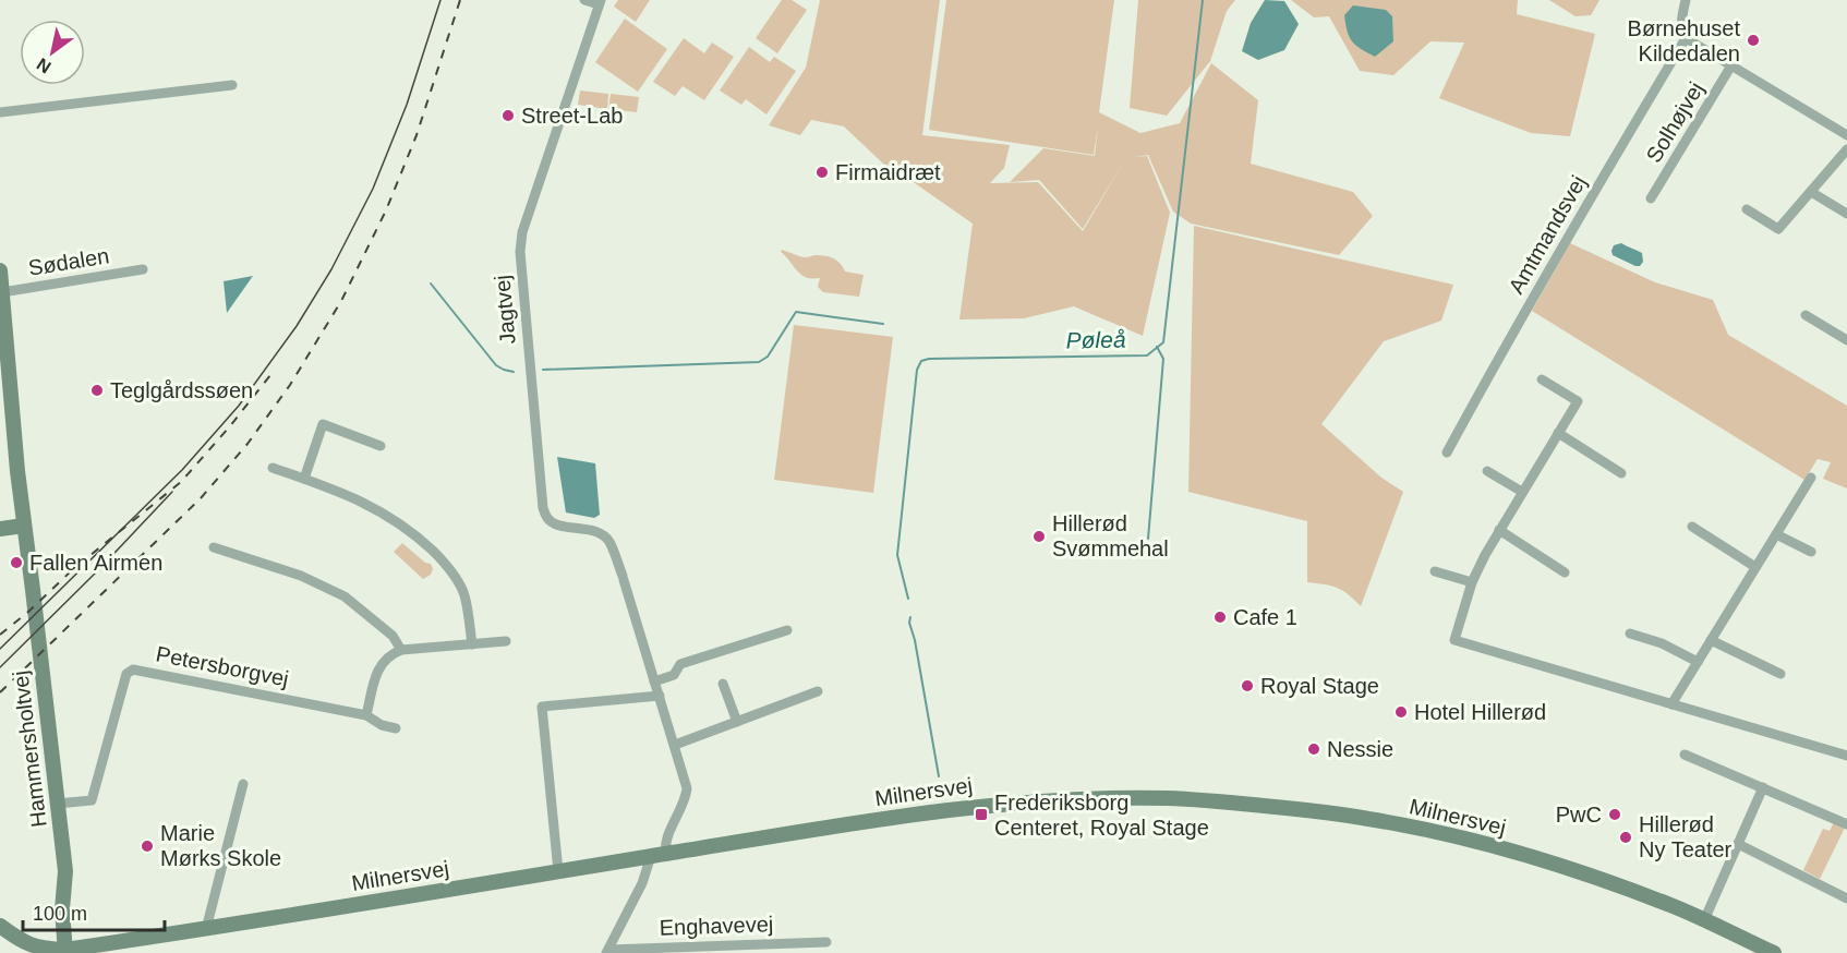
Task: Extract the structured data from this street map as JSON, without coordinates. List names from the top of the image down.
{
  "streets": {
    "street": [
      "Solhøjvej",
      "Amtmandsvej",
      "Sødalen",
      "Jagtvej",
      "Petersborgvej",
      "Hammersholtvej",
      "Milnersvej",
      "Enghavevej"
    ]
  },
  "crossings": [
    ["Sødalen", "Hammersholtvej"],
    ["Petersborgvej", "Hammersholtvej"],
    ["Hammersholtvej", "Milnersvej"]
  ],
  "water": ["Pøleå"],
  "places": {
    "other": [
      "Børnehuset Kildedalen",
      "Street-Lab",
      "Firmaidræt",
      "Teglgårdssøen",
      "Hillerød Svømmehal",
      "Fallen Airmen",
      "Cafe 1",
      "Royal Stage",
      "Hotel Hillerød",
      "Nessie",
      "PwC",
      "Hillerød Ny Teater",
      "Marie Mørks Skole"
    ],
    "transit": ["Frederiksborg Centeret, Royal Stage"]
  },
  "scale_bar": "100 m",
  "north": "bottom left"
}
